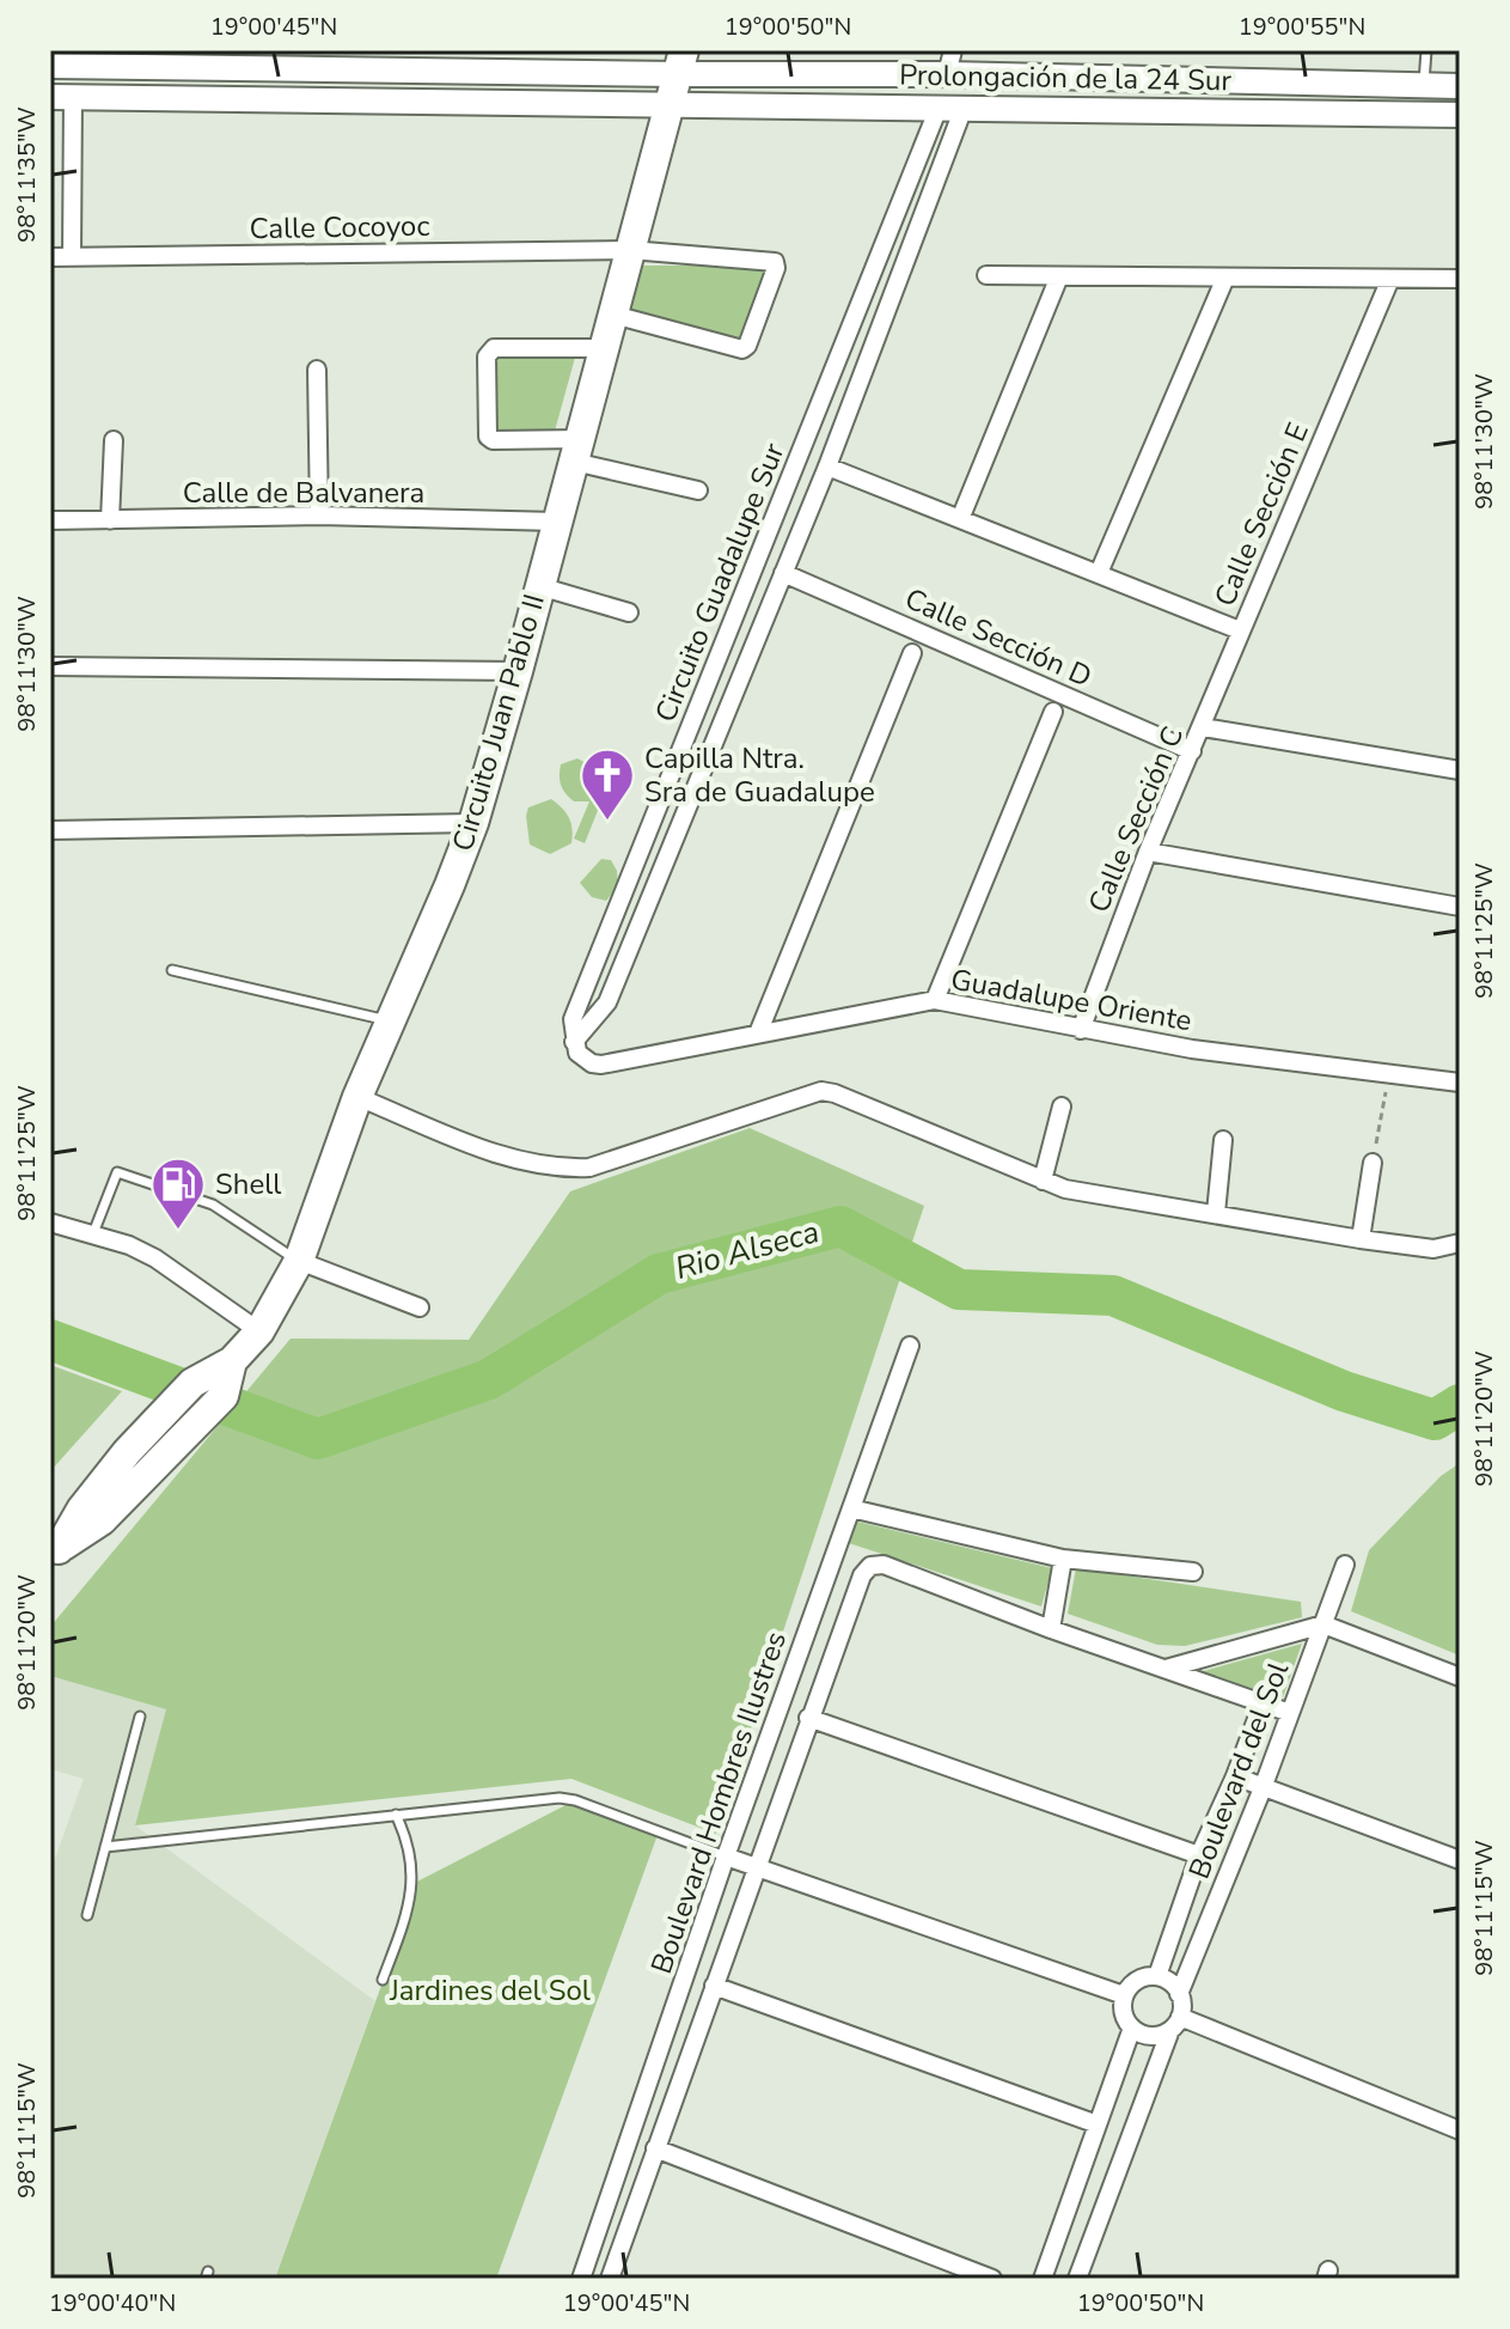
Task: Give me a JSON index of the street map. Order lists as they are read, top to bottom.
{
  "streets": {
    "main road": ["Prolongación de la 24 Sur", "Circuito Juan Pablo II"],
    "street": [
      "Calle Cocoyoc",
      "Calle de Balvanera",
      "Calle Sección E",
      "Circuito Guadalupe Sur",
      "Calle Sección D",
      "Calle Sección C",
      "Guadalupe Oriente",
      "Boulevard del Sol",
      "Boulevard Hombres Ilustres"
    ]
  },
  "crossings": [
    ["Prolongación de la 24 Sur", "Circuito Guadalupe Sur"],
    ["Prolongación de la 24 Sur", "Circuito Juan Pablo II"],
    ["Calle Cocoyoc", "Circuito Juan Pablo II"],
    ["Calle de Balvanera", "Circuito Juan Pablo II"],
    ["Calle Sección E", "Circuito Guadalupe Sur"],
    ["Calle Sección E", "Calle Sección C"],
    ["Circuito Guadalupe Sur", "Calle Sección D"],
    ["Circuito Guadalupe Sur", "Guadalupe Oriente"],
    ["Calle Sección D", "Calle Sección C"],
    ["Calle Sección D", "Guadalupe Oriente"],
    ["Calle Sección C", "Guadalupe Oriente"]
  ],
  "water": ["Rio Alseca"],
  "parks": ["Jardines del Sol"],
  "places": {
    "church": ["Capilla Ntra. Sra de Guadalupe"],
    "fuel station": ["Shell"]
  },
  "coordinates": [
    "19°00'45\"N",
    "19°00'50\"N",
    "19°00'55\"N",
    "98°11'35\"W",
    "98°11'30\"W",
    "98°11'25\"W",
    "98°11'20\"W",
    "98°11'15\"W",
    "19°00'40\"N"
  ]
}
